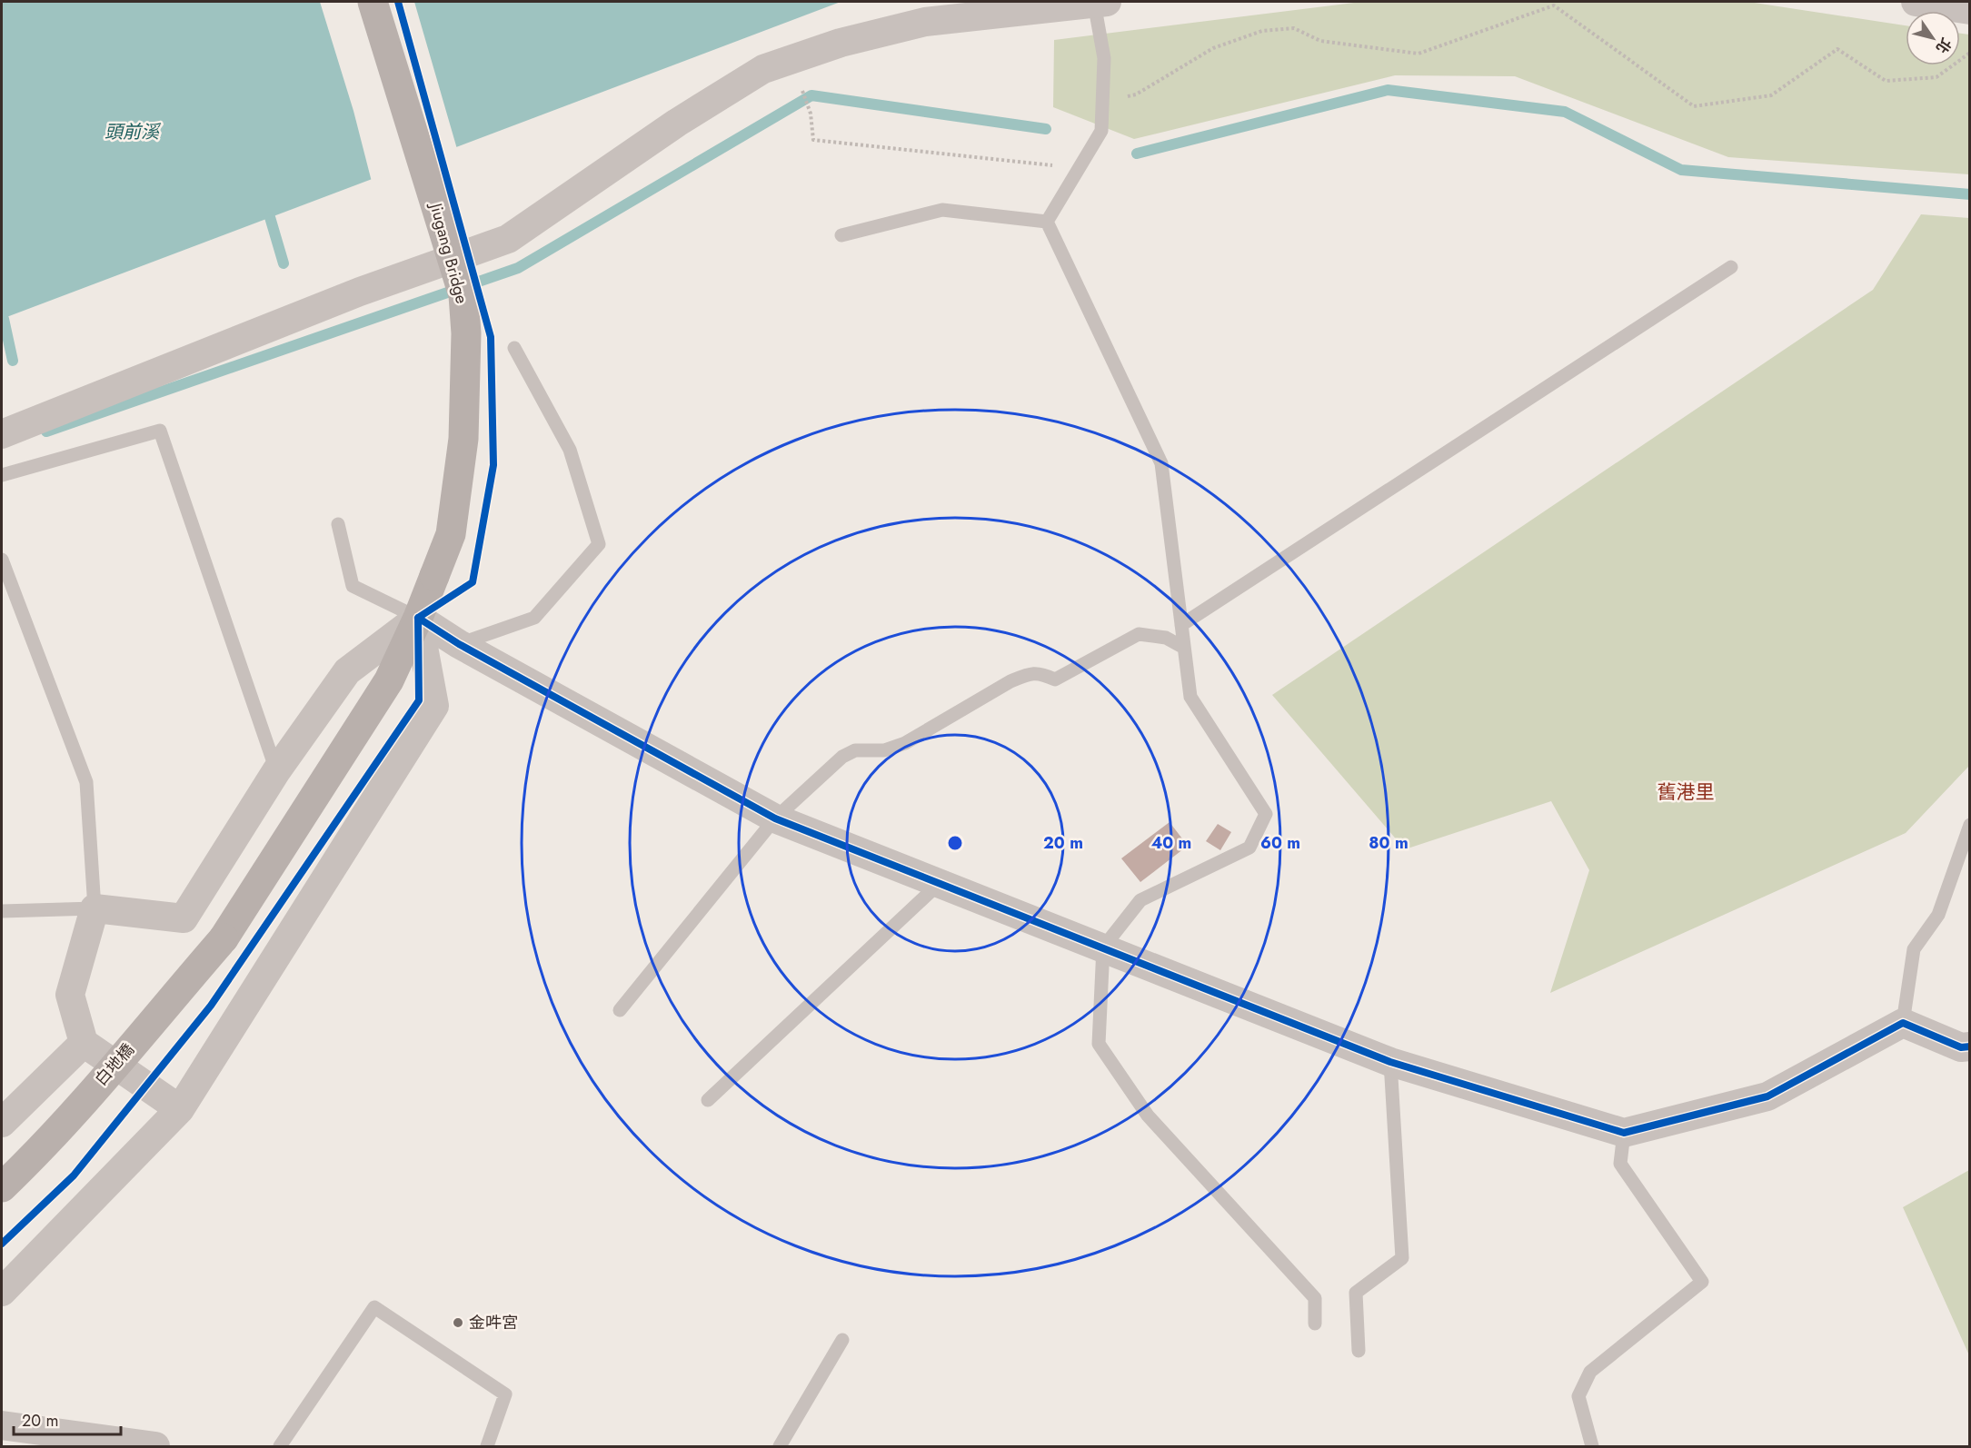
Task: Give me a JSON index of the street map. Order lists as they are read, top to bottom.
{
  "streets": {
    "main road": ["Jiugang Bridge", "白地橋"]
  },
  "crossings": [
    ["Jiugang Bridge", "白地橋"]
  ],
  "districts": ["舊港里"],
  "water": ["頭前溪"],
  "places": ["金吽宮"],
  "scale_bar": "20 m",
  "north": "bottom right",
  "rings": [
    "20 m",
    "40 m",
    "60 m",
    "80 m"
  ]
}
